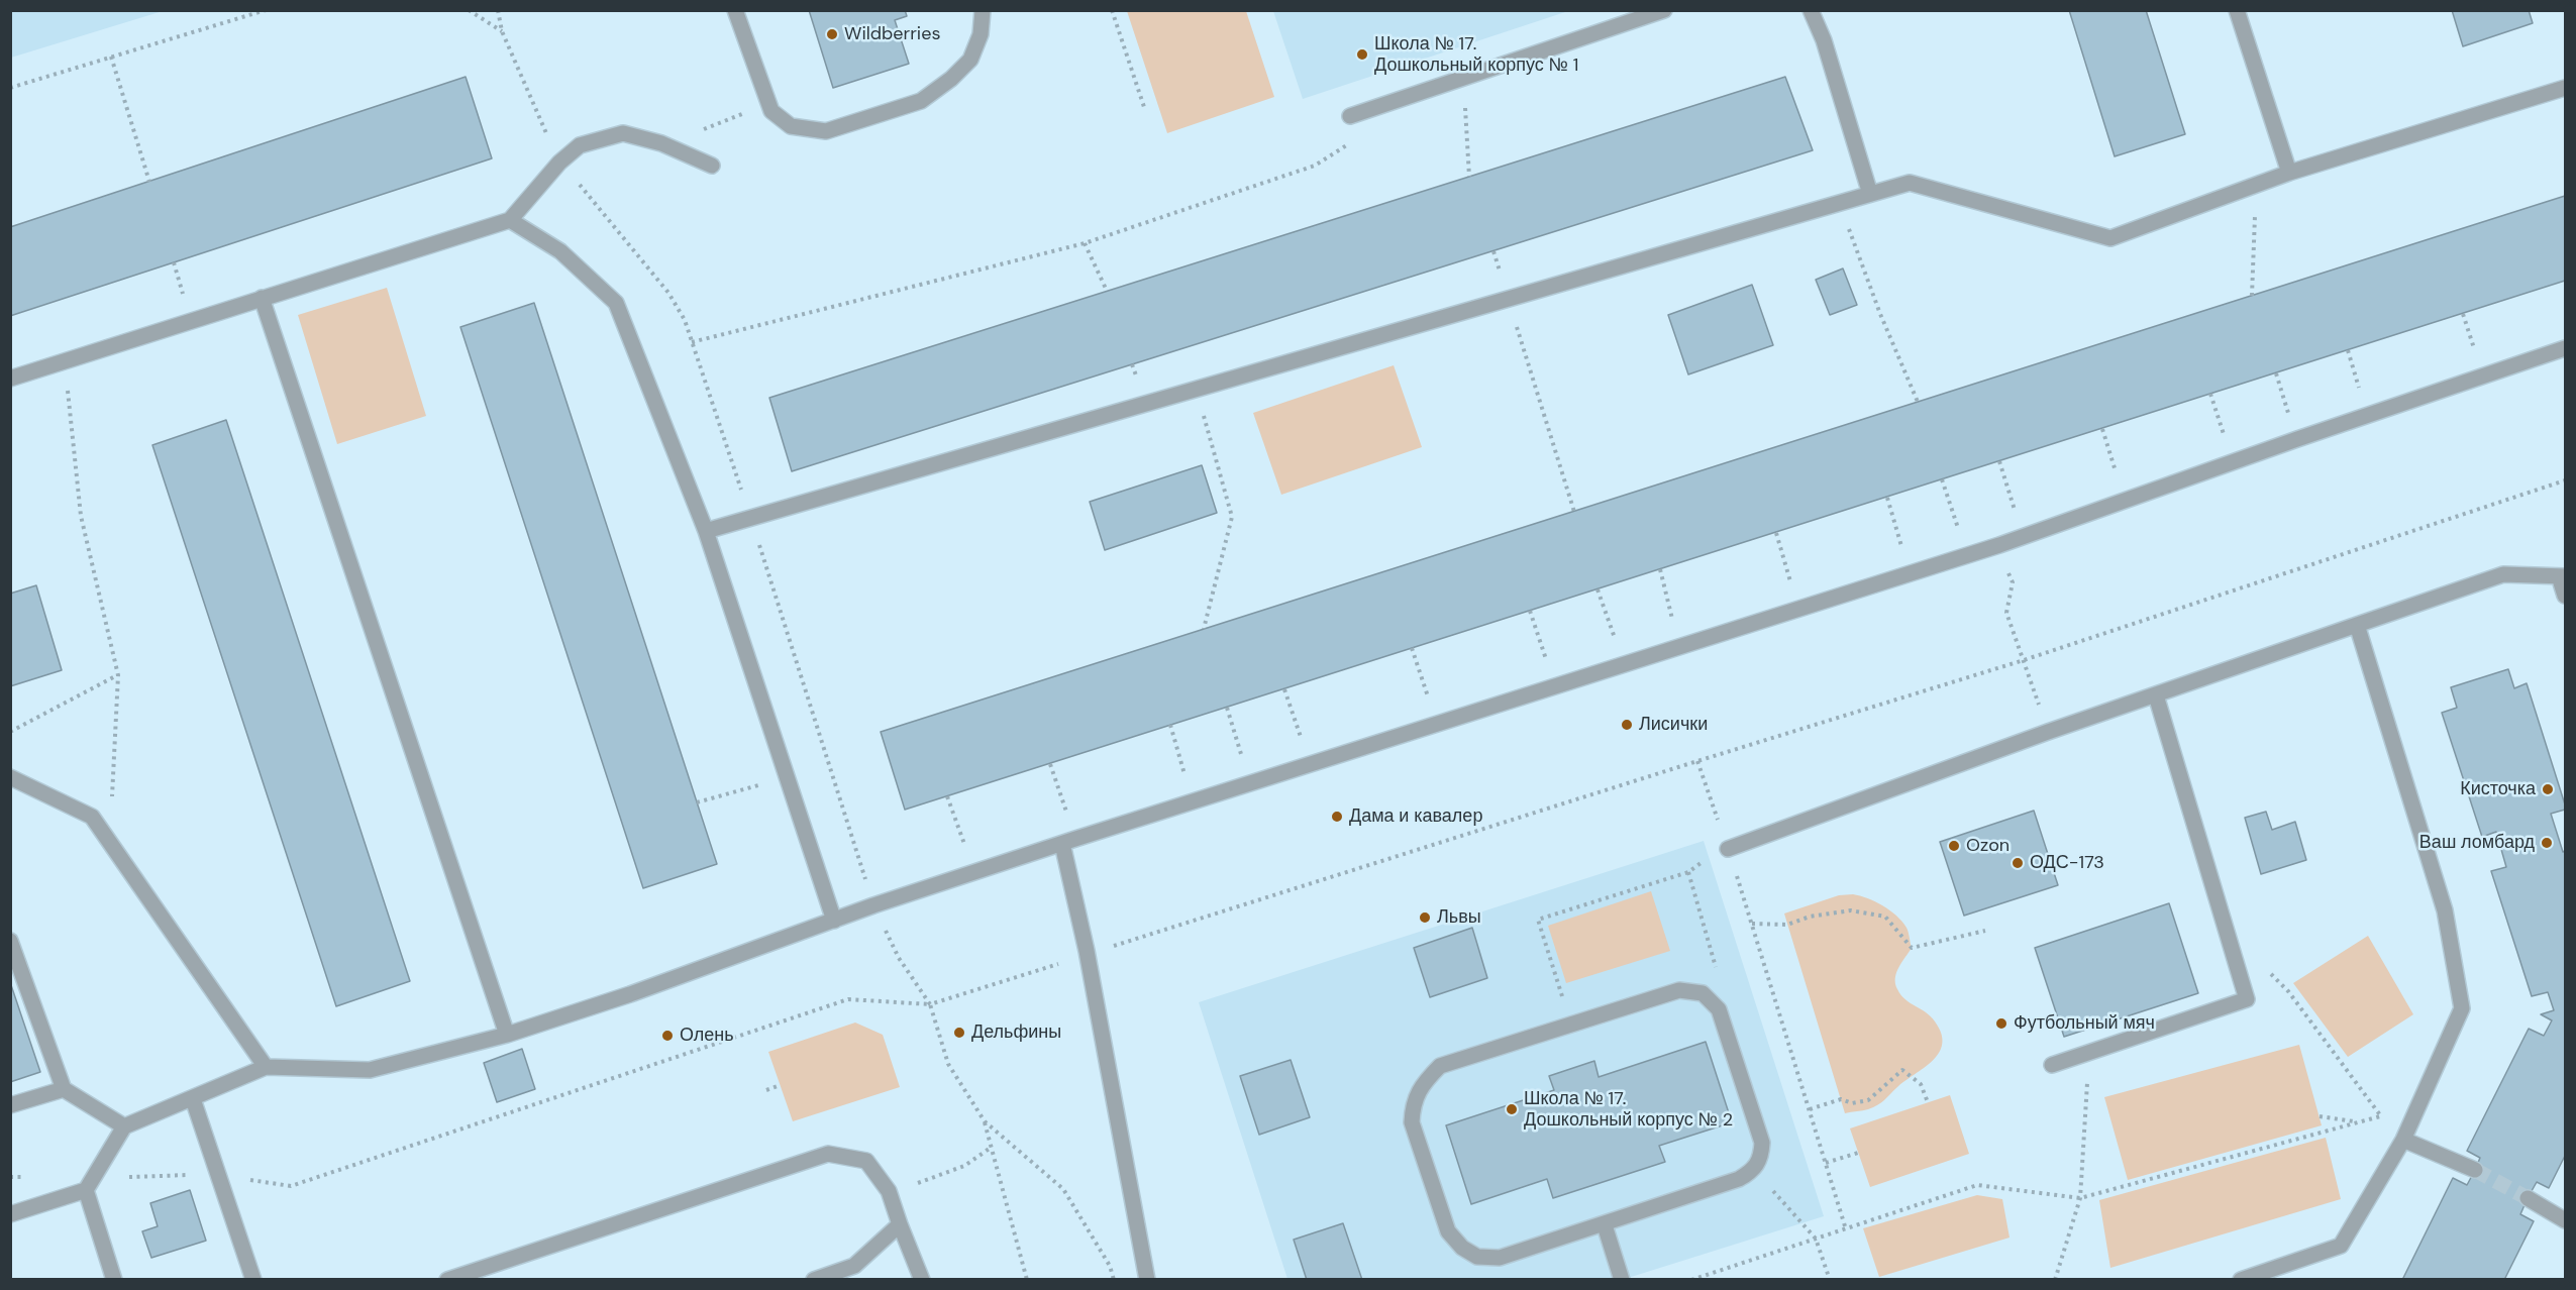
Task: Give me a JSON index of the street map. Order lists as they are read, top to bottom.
{
  "places": [
    "Wildberries",
    "Школа № 17. Дошкольный корпус № 1",
    "Лисички",
    "Кисточка",
    "Дама и кавалер",
    "Ваш ломбард",
    "Ozon",
    "ОДС-173",
    "Львы",
    "Футбольный мяч",
    "Дельфины",
    "Олень",
    "Школа № 17. Дошкольный корпус № 2"
  ]
}
